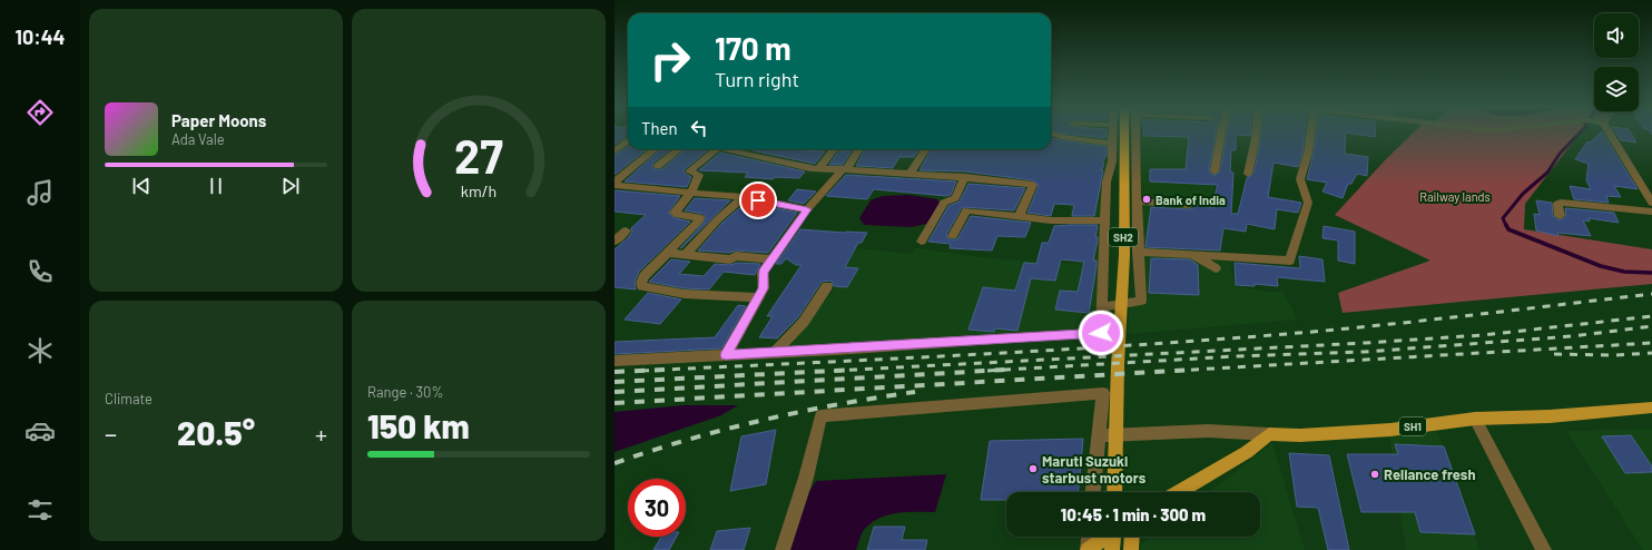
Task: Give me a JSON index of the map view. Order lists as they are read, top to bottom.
{
  "streets": {
    "main road": ["SH2", "SH1"]
  },
  "parks": ["Railway lands"],
  "places": ["Bank of India", "Maruti Suzuki starbust motors", "Reliance fresh"],
  "page": {
    "tabs": "10:44",
    "turn": ["170 m", "Turn right"],
    "song": ["Paper Moons", "Ada Vale"],
    "then": "Then",
    "tile": [
      "Climate",
      ["Range · 30%", "150 km"]
    ],
    "heat": ["−", "20.5°", "+"],
    "limit": "30",
    "trip": "10:45 · 1 min · 300 m",
    "gauge": ["27", "km/h"]
  }
}
